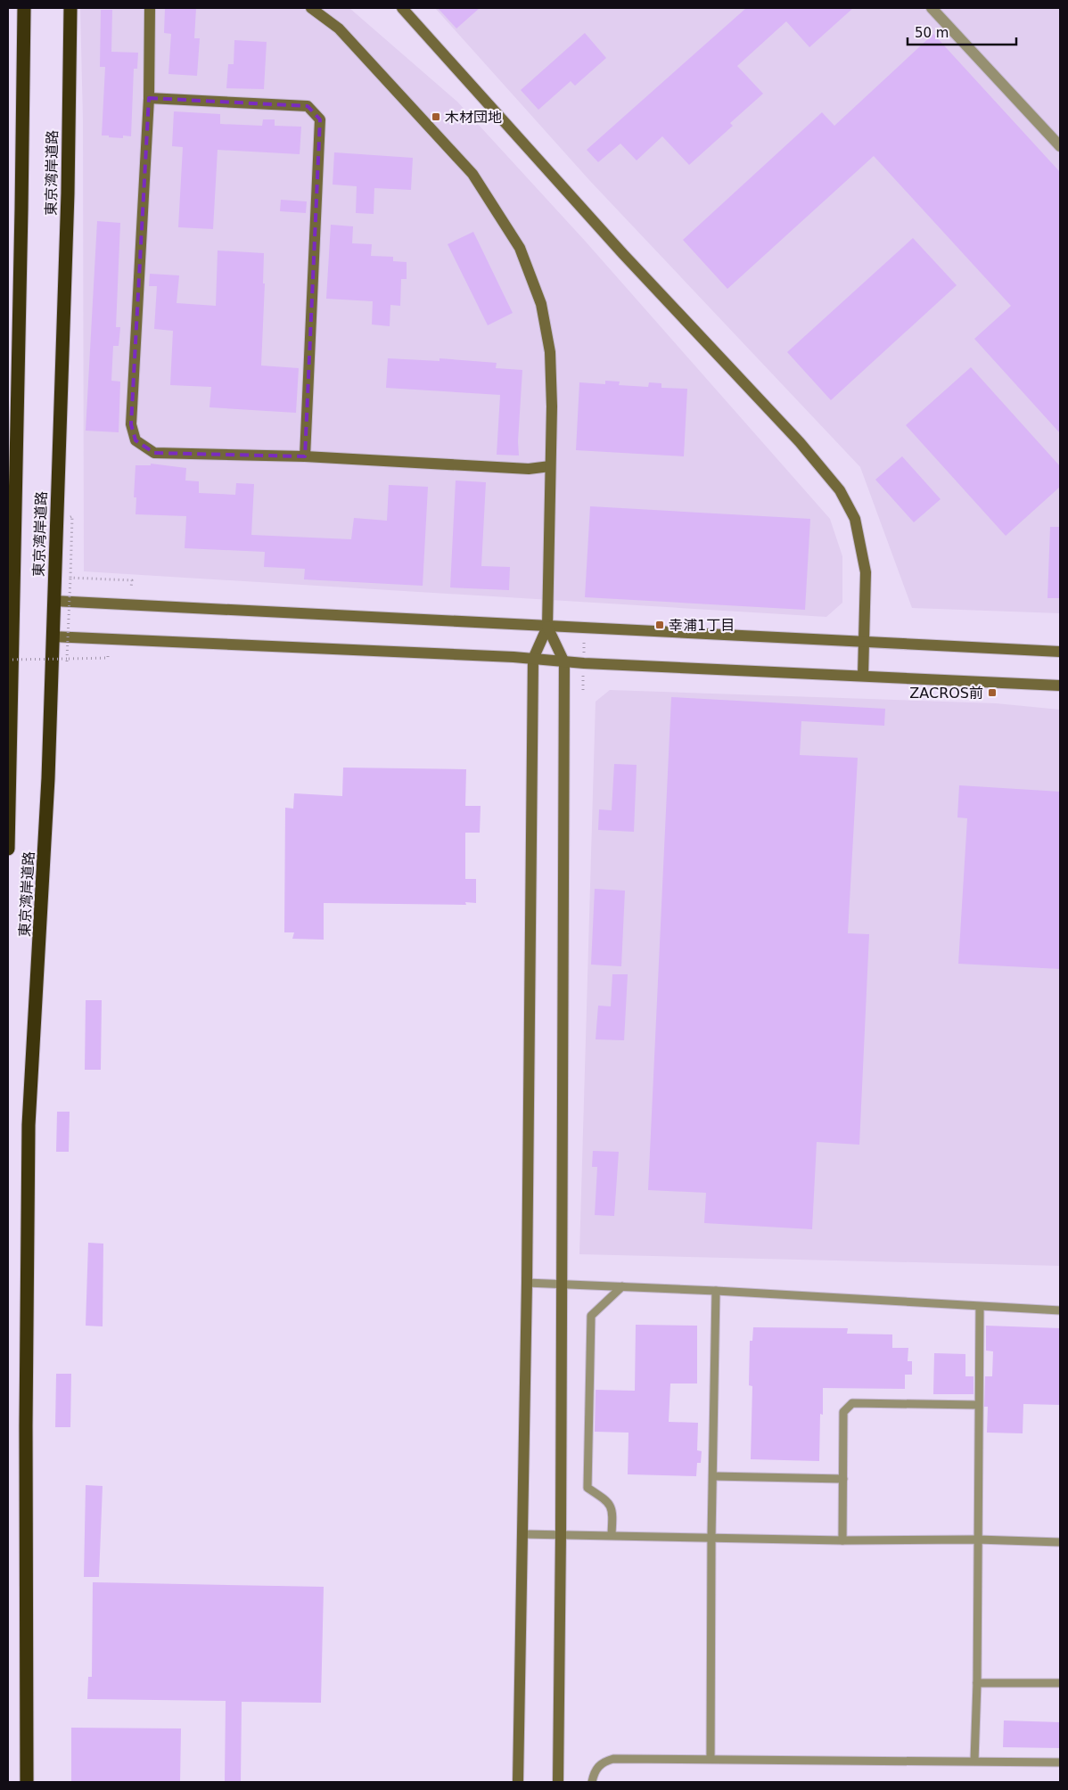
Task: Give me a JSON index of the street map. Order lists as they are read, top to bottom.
{
  "streets": {
    "highway": ["東京湾岸道路"]
  },
  "places": {
    "transit": ["木材団地", "幸浦1丁目", "ZACROS前"]
  },
  "scale_bar": "50 m"
}
